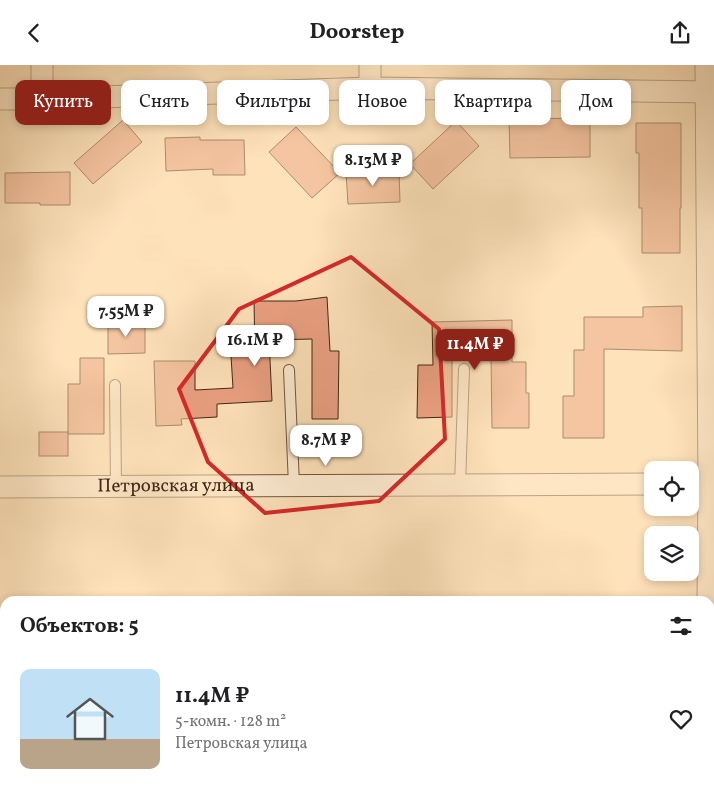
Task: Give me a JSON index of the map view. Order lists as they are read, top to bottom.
{
  "streets": {
    "street": ["Петровская улица"]
  },
  "page": {
    "header": "Doorstep",
    "chip": [
      "Купить",
      "Снять",
      "Фильтры",
      "Новое",
      "Квартира",
      "Дом"
    ],
    "price": [
      "8.13M ₽",
      "7.55M ₽",
      "16.1M ₽",
      "11.4M ₽",
      "8.7M ₽"
    ],
    "heading": "Объектов: 5",
    "list": [
      {
        "name": "11.4M ₽",
        "note": "5-комн. · 128 m² · Петровская улица"
      }
    ]
  }
}
